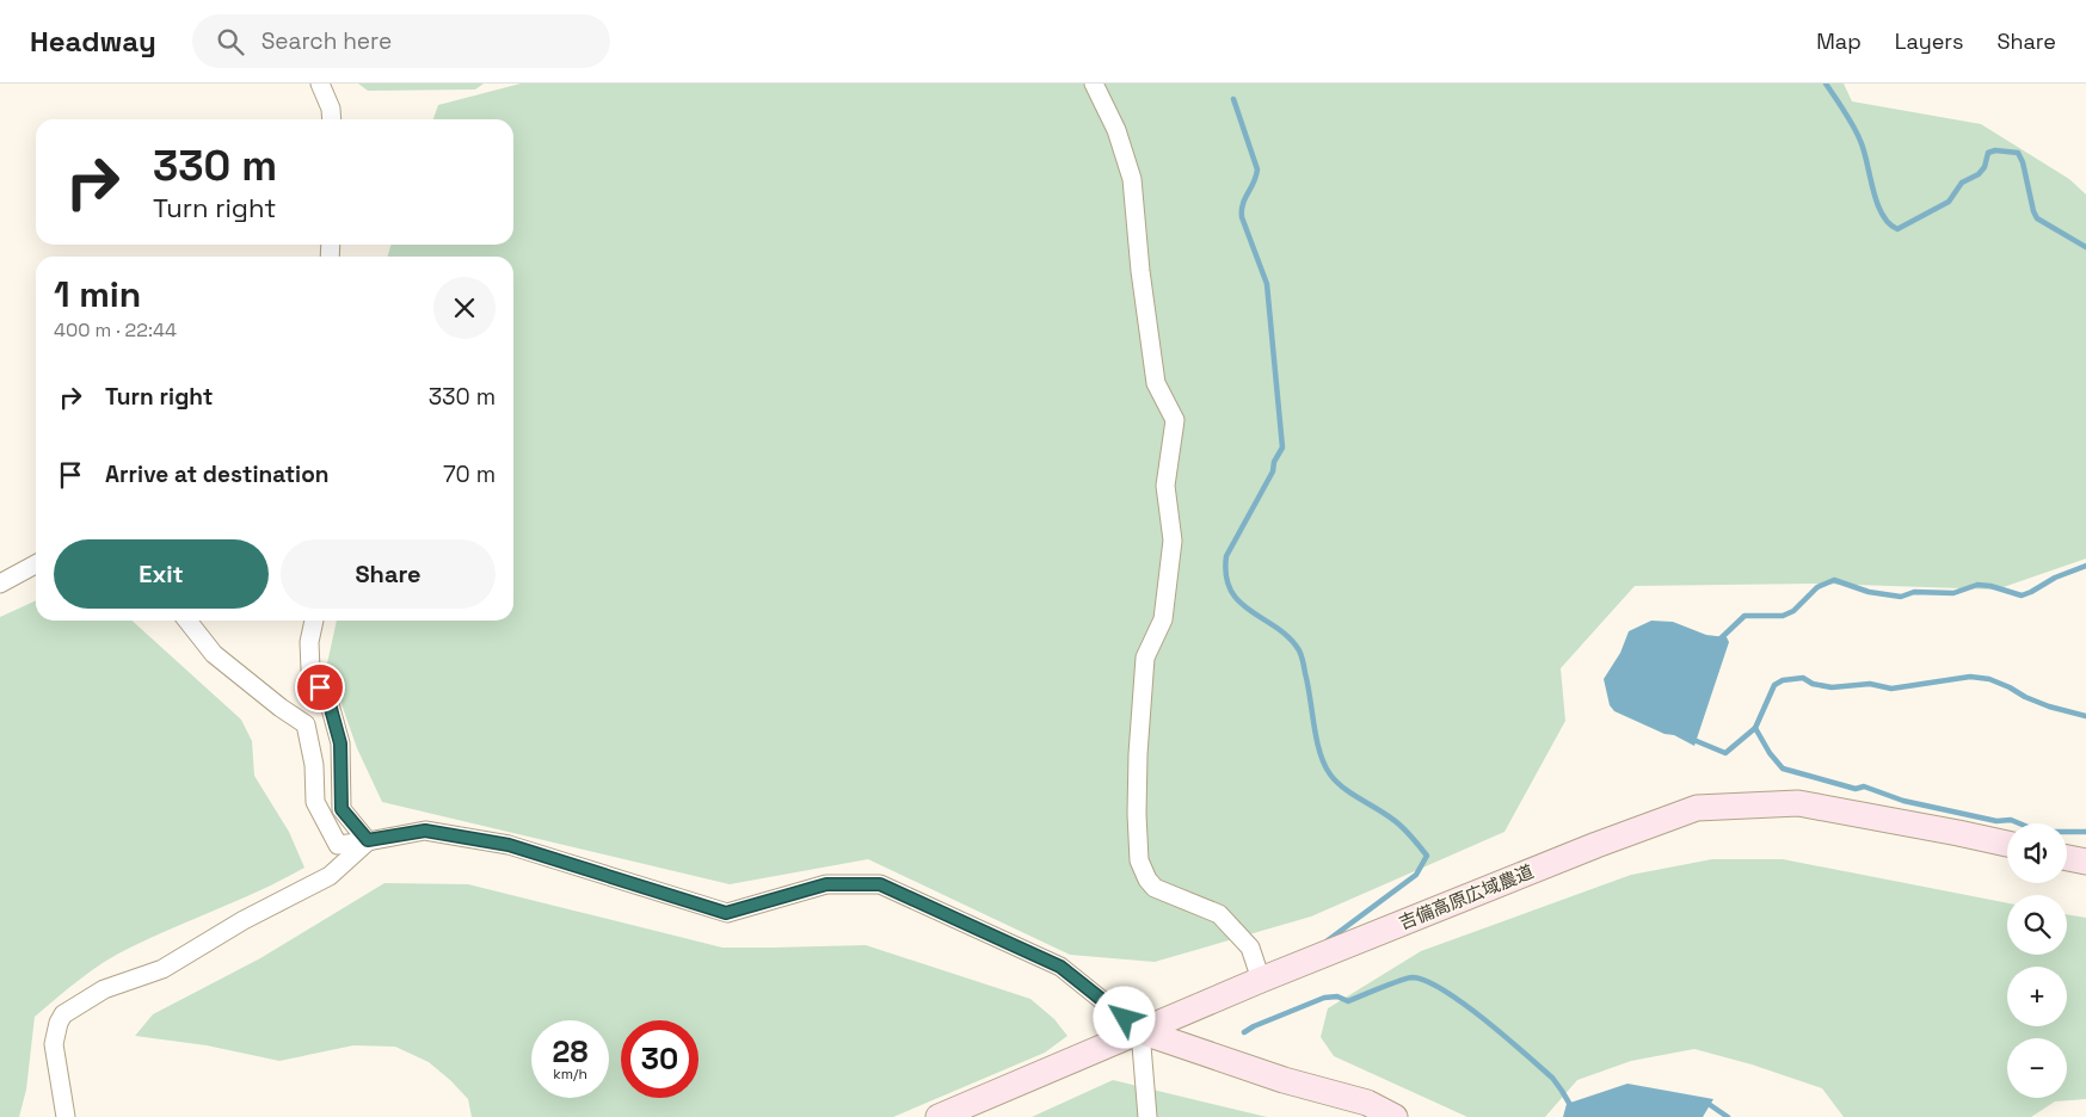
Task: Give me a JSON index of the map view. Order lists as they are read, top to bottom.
{
  "streets": {
    "street": ["吉備高原広域農道"]
  },
  "page": {
    "header": "Headway",
    "search": "Search here",
    "nav": ["Map", "Layers", "Share"],
    "turn": ["330 m", "Turn right"],
    "heading": ["1 min", "400 m · 22:44"],
    "list": [
      {
        "name": "Turn right",
        "value": "330 m"
      },
      {
        "name": "Arrive at destination",
        "value": "70 m"
      }
    ],
    "buttons": ["Exit", "Share"],
    "map_buttons": ["+", "−"],
    "speed": "28 km/h",
    "limit": "30"
  }
}
